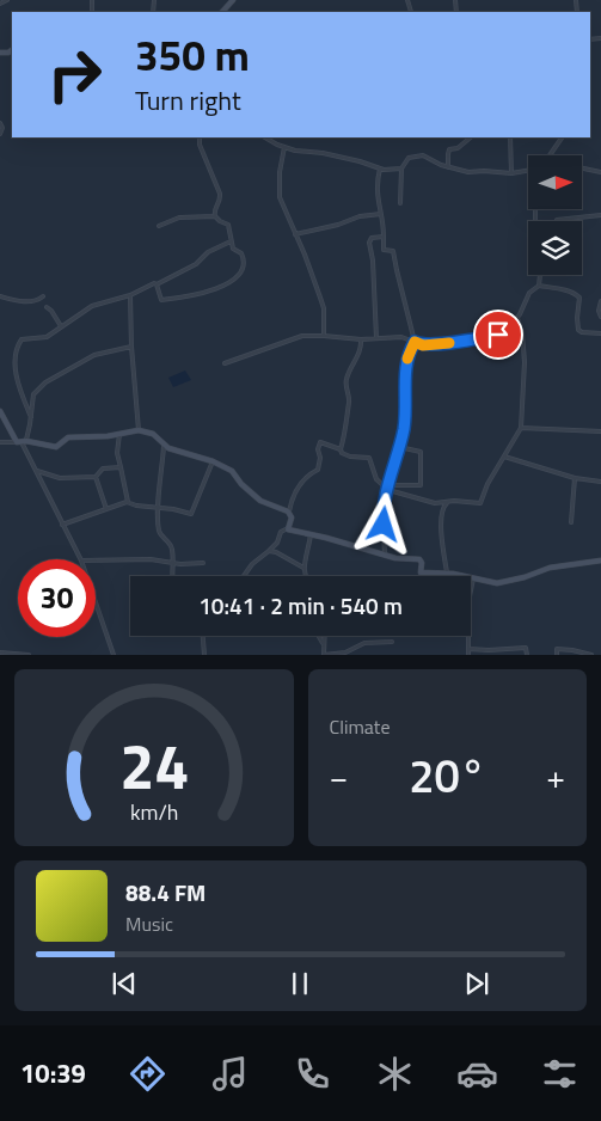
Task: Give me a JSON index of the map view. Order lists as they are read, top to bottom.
{
  "north": "right",
  "page": {
    "turn": ["350 m", "Turn right"],
    "limit": "30",
    "trip": "10:41 · 2 min · 540 m",
    "tile": "Climate",
    "heat": ["−", "20°", "+"],
    "song": ["88.4 FM", "Music"],
    "tabs": "10:39",
    "gauge": ["24", "km/h"]
  }
}
